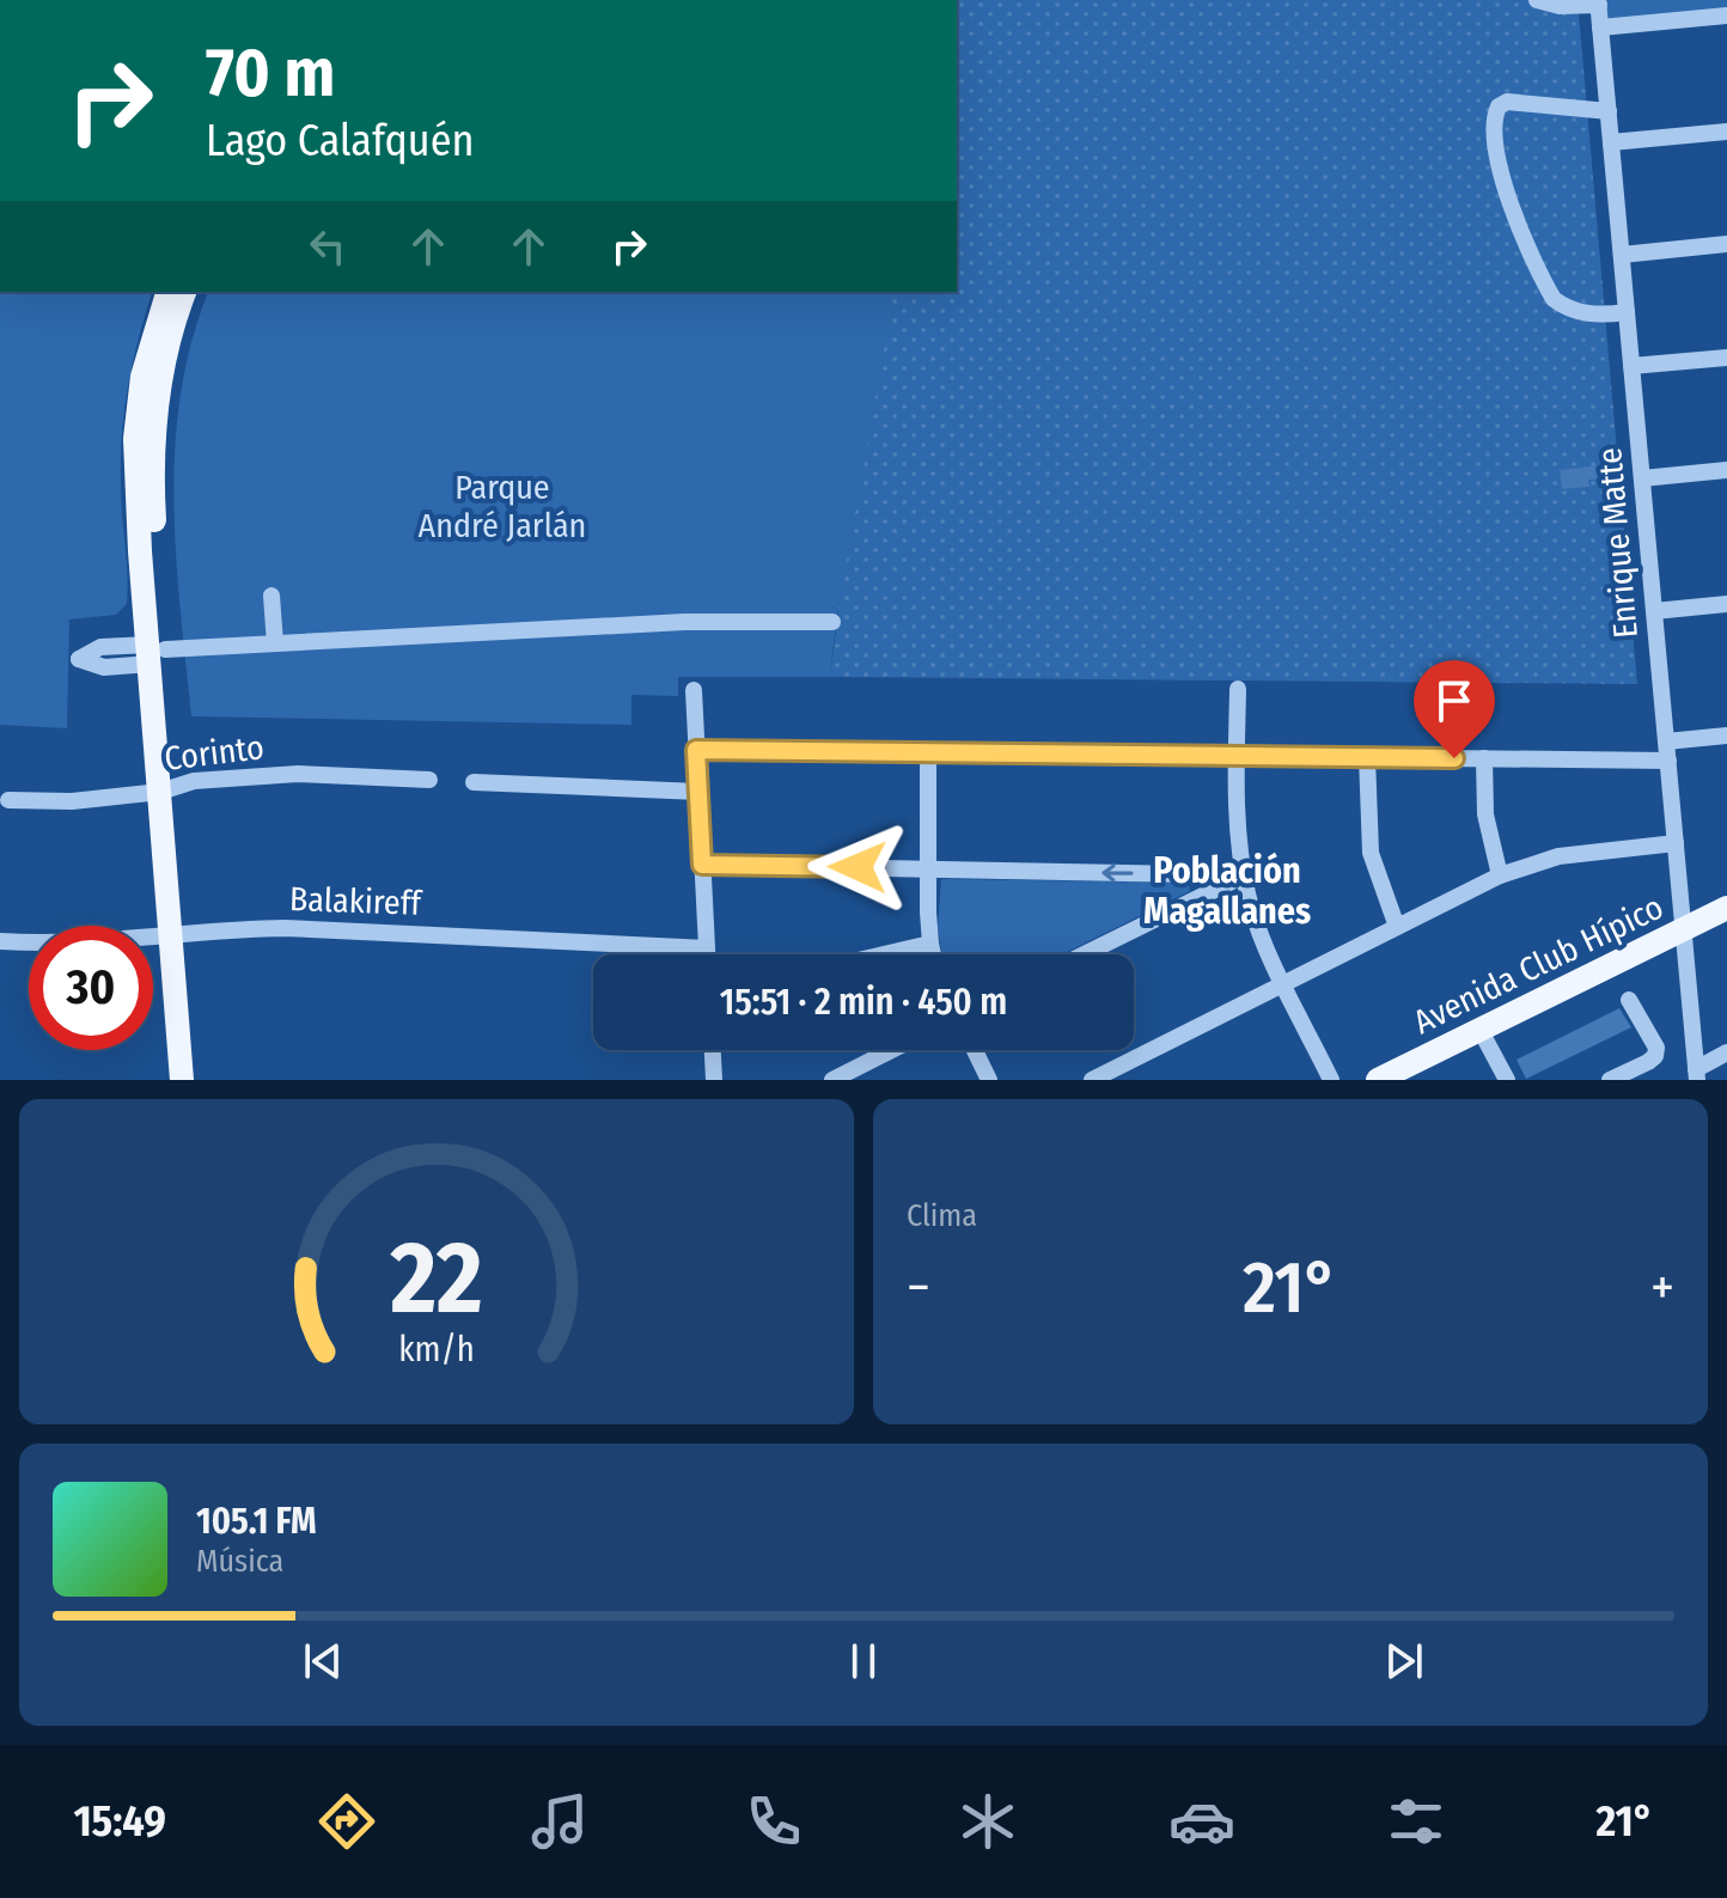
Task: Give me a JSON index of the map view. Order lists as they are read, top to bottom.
{
  "streets": {
    "main road": ["Avenida Club Hípico"],
    "street": ["Enrique Matte", "Corinto", "Balakireff"]
  },
  "crossings": [
    ["Enrique Matte", "Avenida Club Hípico"]
  ],
  "districts": ["Población Magallanes"],
  "parks": ["Parque André Jarlán"],
  "page": {
    "turn": ["70 m", "Lago Calafquén"],
    "limit": "30",
    "trip": "15:51 · 2 min · 450 m",
    "tile": "Clima",
    "heat": ["−", "21°", "+"],
    "song": ["105.1 FM", "Música"],
    "tabs": ["15:49", "21°"],
    "gauge": ["22", "km/h"]
  }
}
